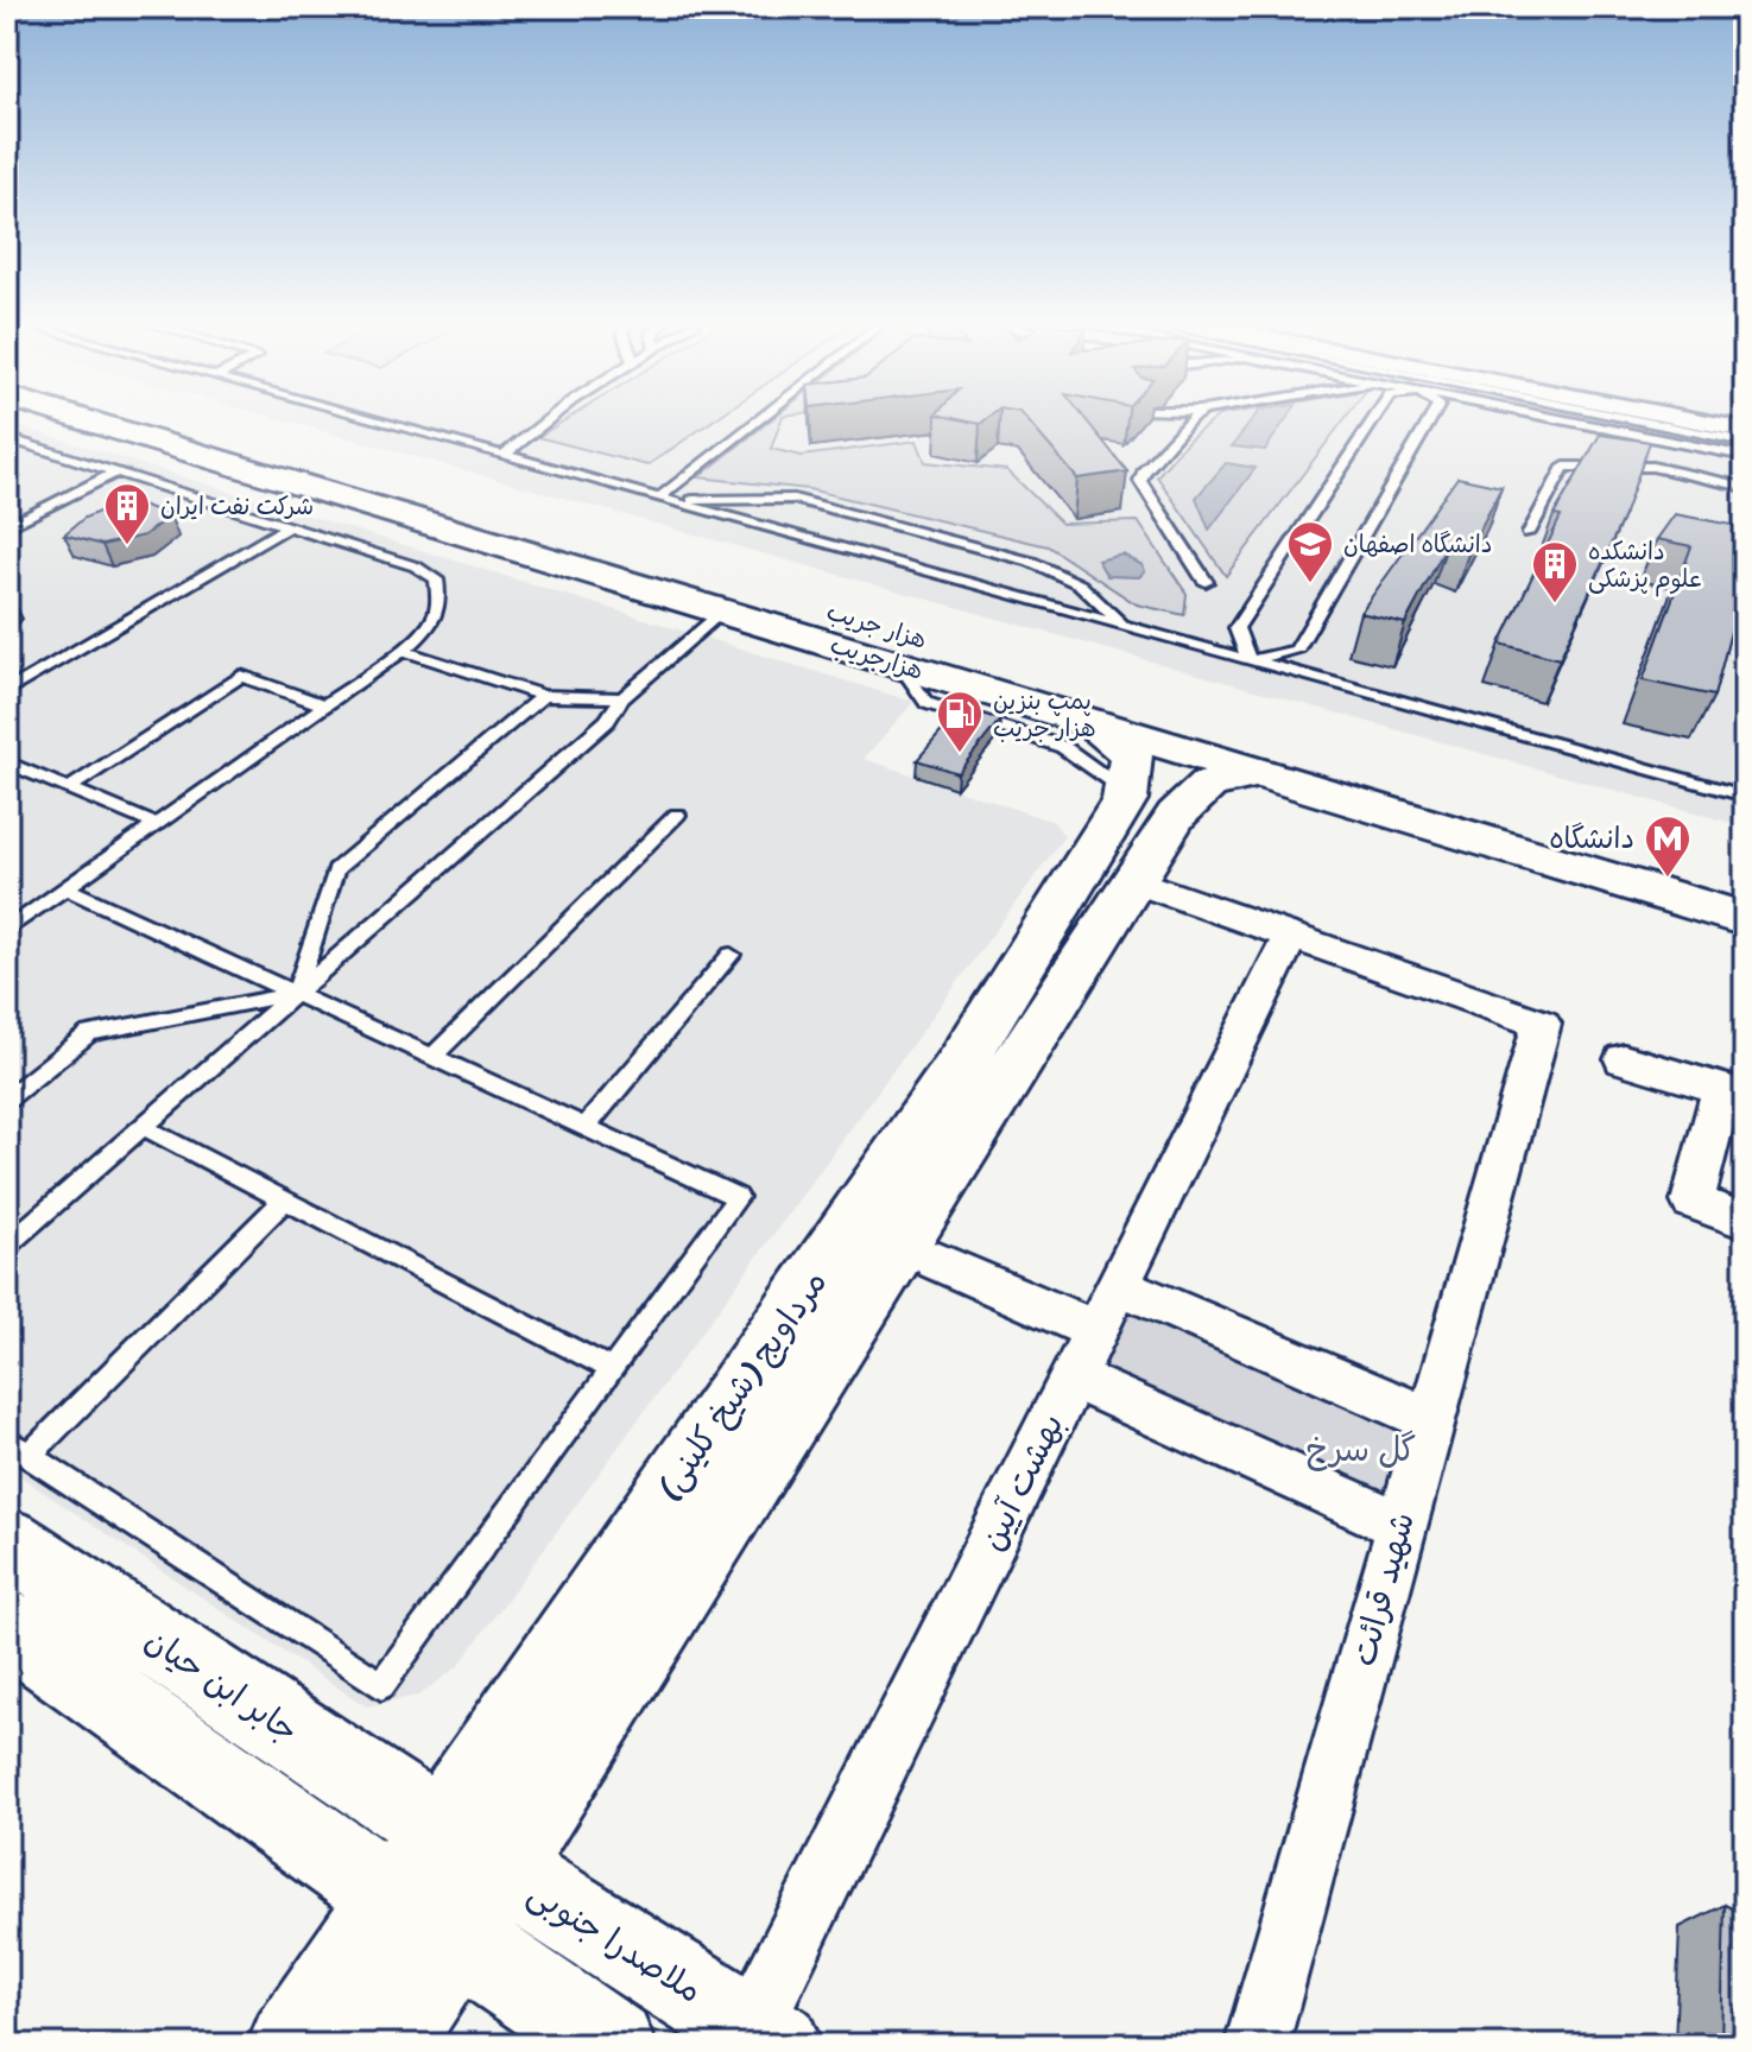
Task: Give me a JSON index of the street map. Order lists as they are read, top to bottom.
{
  "streets": {
    "main road": [
      "هزار جریب",
      "هزارجریب",
      "مرداویج (شیخ کلینی)",
      "جابر ابن حیان",
      "ملاصدرا جنوبی"
    ],
    "street": ["بهشت آیین", "شهید قرائت"]
  },
  "crossings": [
    ["هزارجریب", "مرداویج (شیخ کلینی)"],
    ["مرداویج (شیخ کلینی)", "جابر ابن حیان"],
    ["مرداویج (شیخ کلینی)", "ملاصدرا جنوبی"],
    ["بهشت آیین", "شهید قرائت"],
    ["بهشت آیین", "ملاصدرا جنوبی"],
    ["جابر ابن حیان", "ملاصدرا جنوبی"]
  ],
  "parks": ["گل سرخ"],
  "places": {
    "building": ["شرکت نفت ایران", "دانشکده علوم پزشکی"],
    "school or university": ["دانشگاه اصفهان"],
    "fuel station": ["پمپ بنزین هزار جریب"],
    "metro station": ["دانشگاه"]
  }
}
